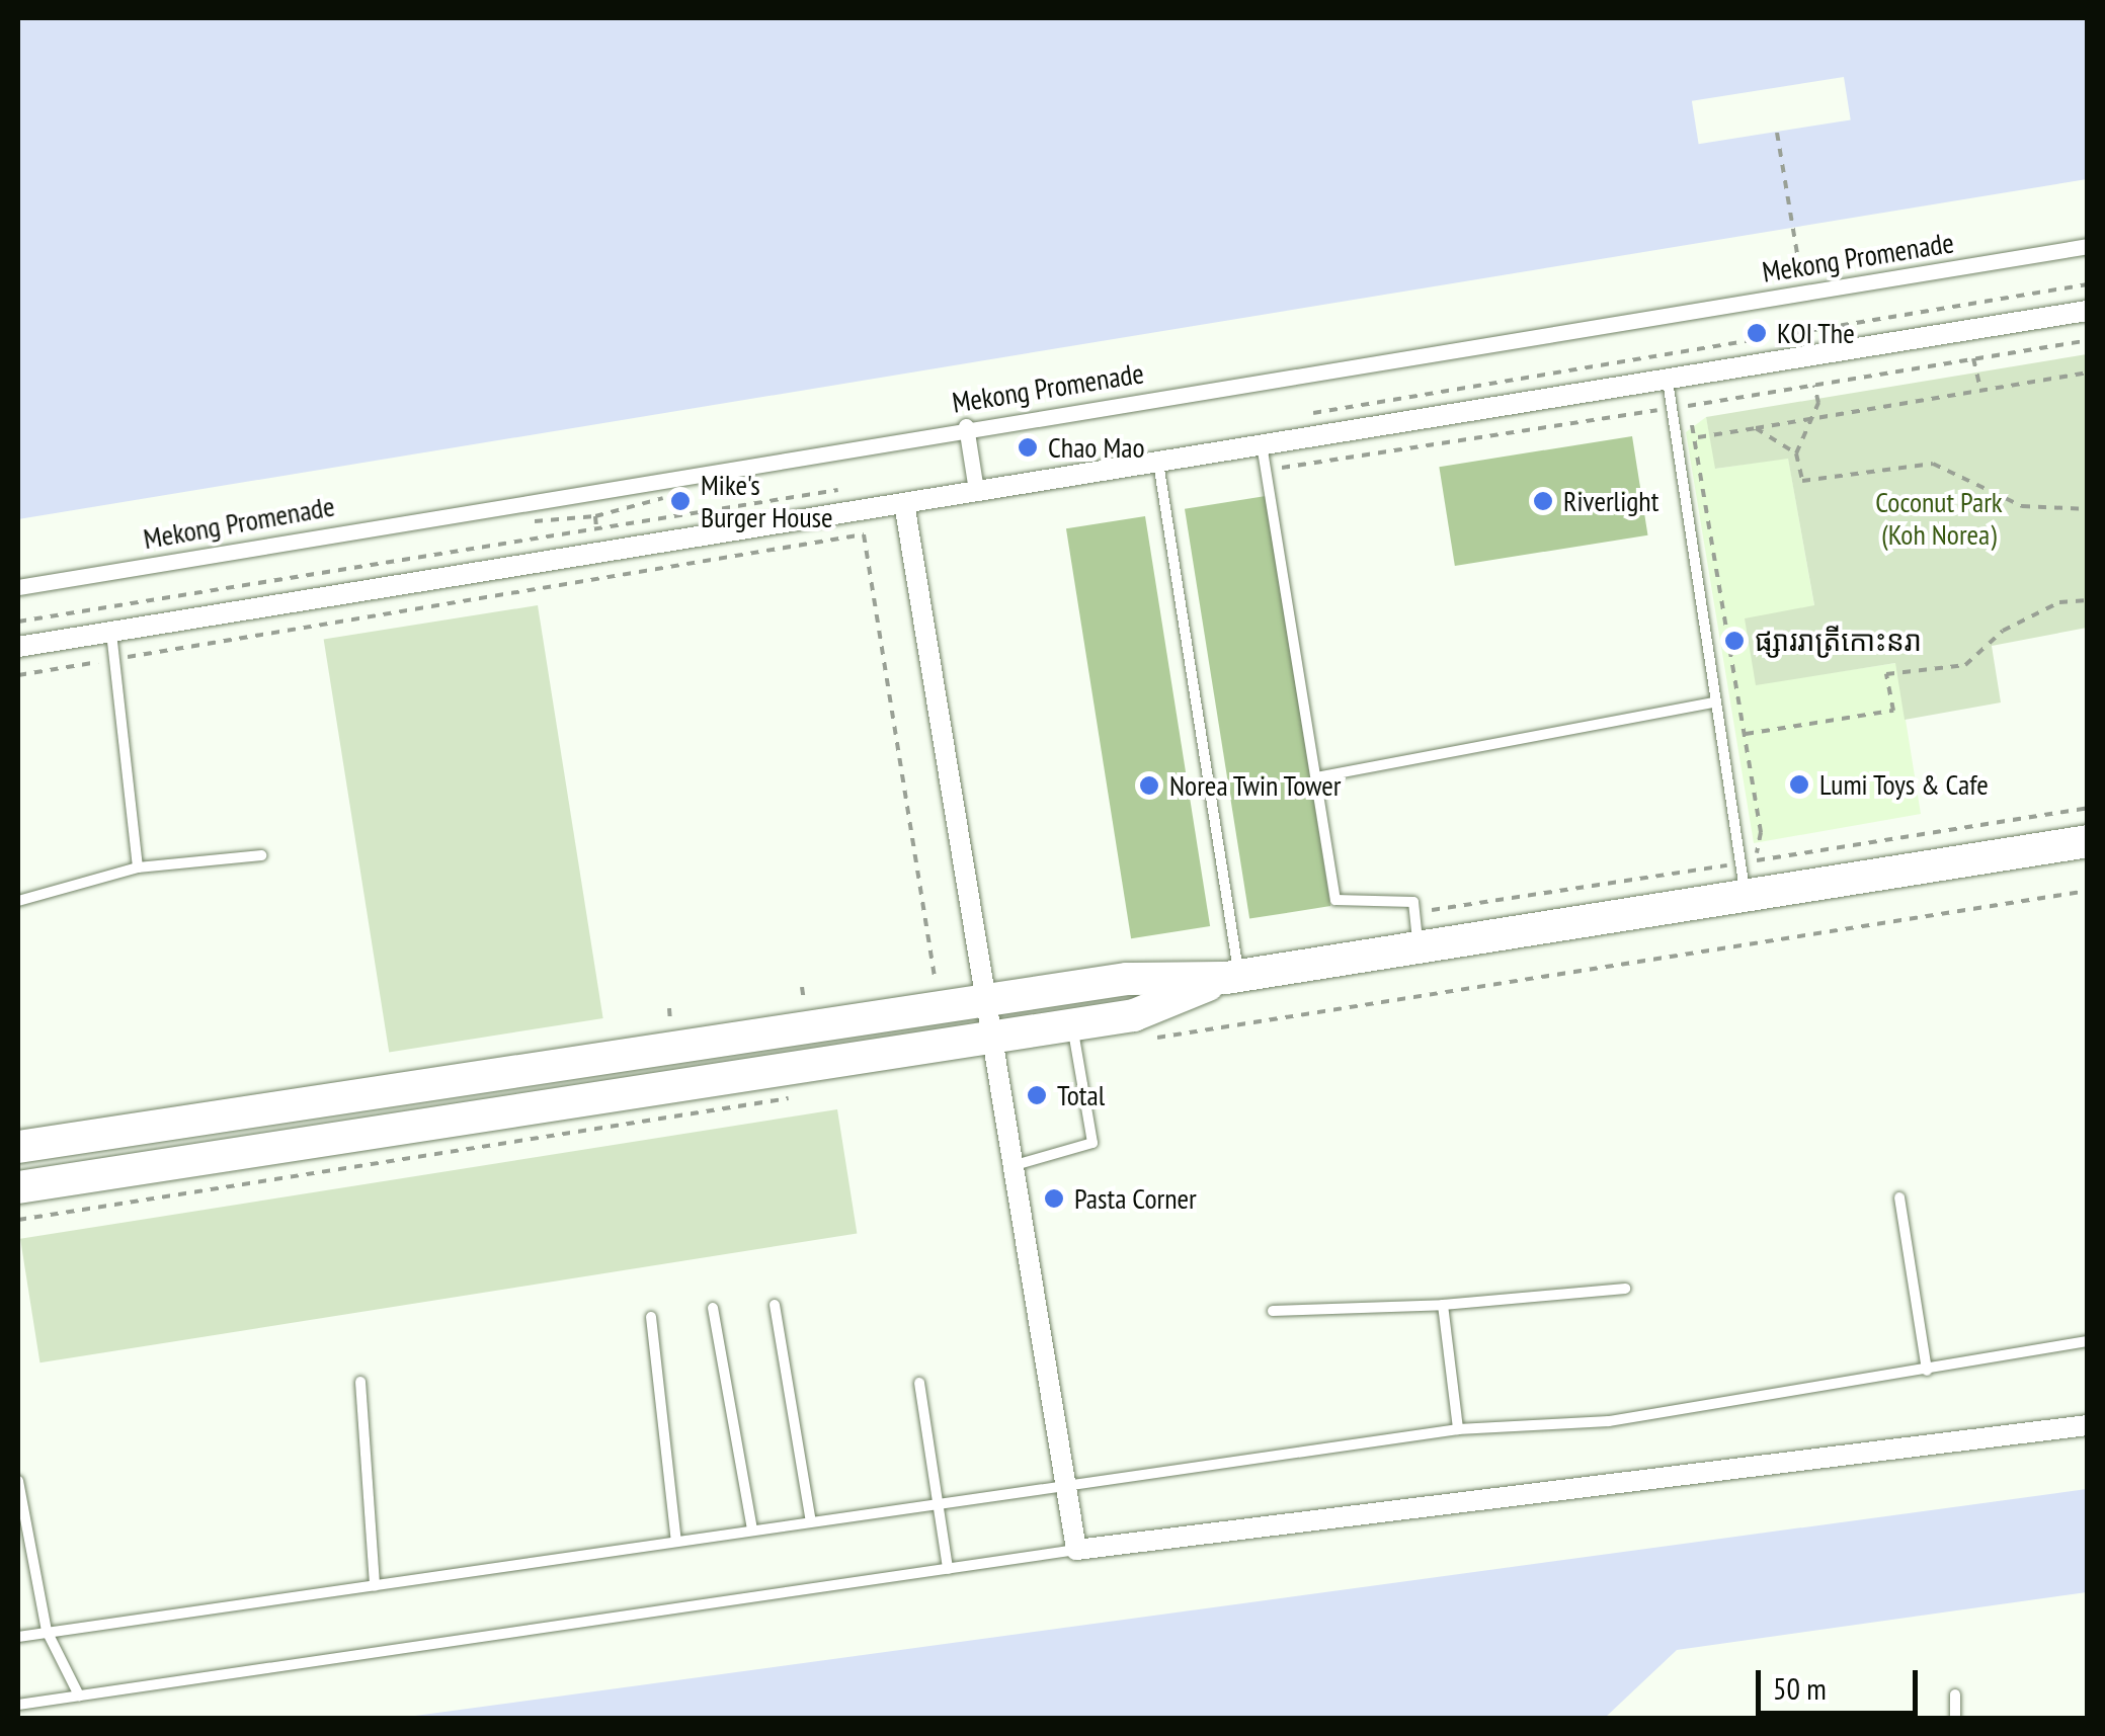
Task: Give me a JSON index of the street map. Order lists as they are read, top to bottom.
{
  "streets": {
    "street": ["Mekong Promenade"]
  },
  "parks": ["Coconut Park (Koh Norea)"],
  "places": [
    "KOI The",
    "Chao Mao",
    "Mike's Burger House",
    "Riverlight",
    "ផ្សាររាត្រីកោះនរា",
    "Lumi Toys & Cafe",
    "Norea Twin Tower",
    "Total",
    "Pasta Corner"
  ],
  "scale_bar": "50 m"
}
